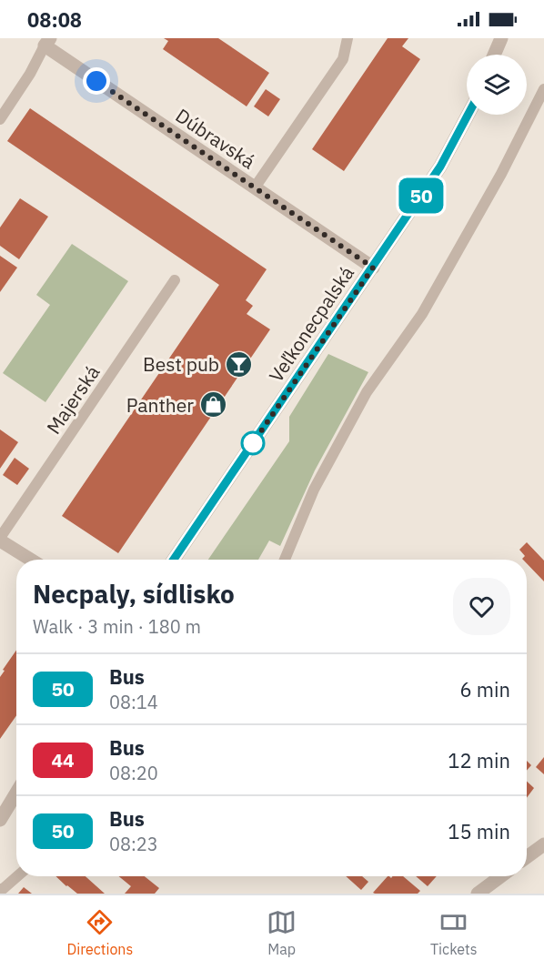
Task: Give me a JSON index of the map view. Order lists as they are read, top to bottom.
{
  "streets": {
    "street": ["Dúbravská", "Veľkonecpalská"],
    "lane": ["Majerská"]
  },
  "crossings": [
    ["Dúbravská", "Veľkonecpalská"]
  ],
  "places": {
    "bar": ["Best pub"],
    "shop": ["Panther"]
  },
  "lines": ["bus line 50"],
  "page": {
    "status": "08:08",
    "on_map": "50",
    "heading": ["Necpaly, sídlisko", "Walk · 3 min · 180 m"],
    "list": [
      {
        "mark": "50",
        "name": "Bus",
        "note": "08:14",
        "value": "6 min"
      },
      {
        "mark": "44",
        "name": "Bus",
        "note": "08:20",
        "value": "12 min"
      },
      {
        "mark": "50",
        "name": "Bus",
        "note": "08:23",
        "value": "15 min"
      }
    ],
    "tabs": ["Directions", "Map", "Tickets"]
  }
}
